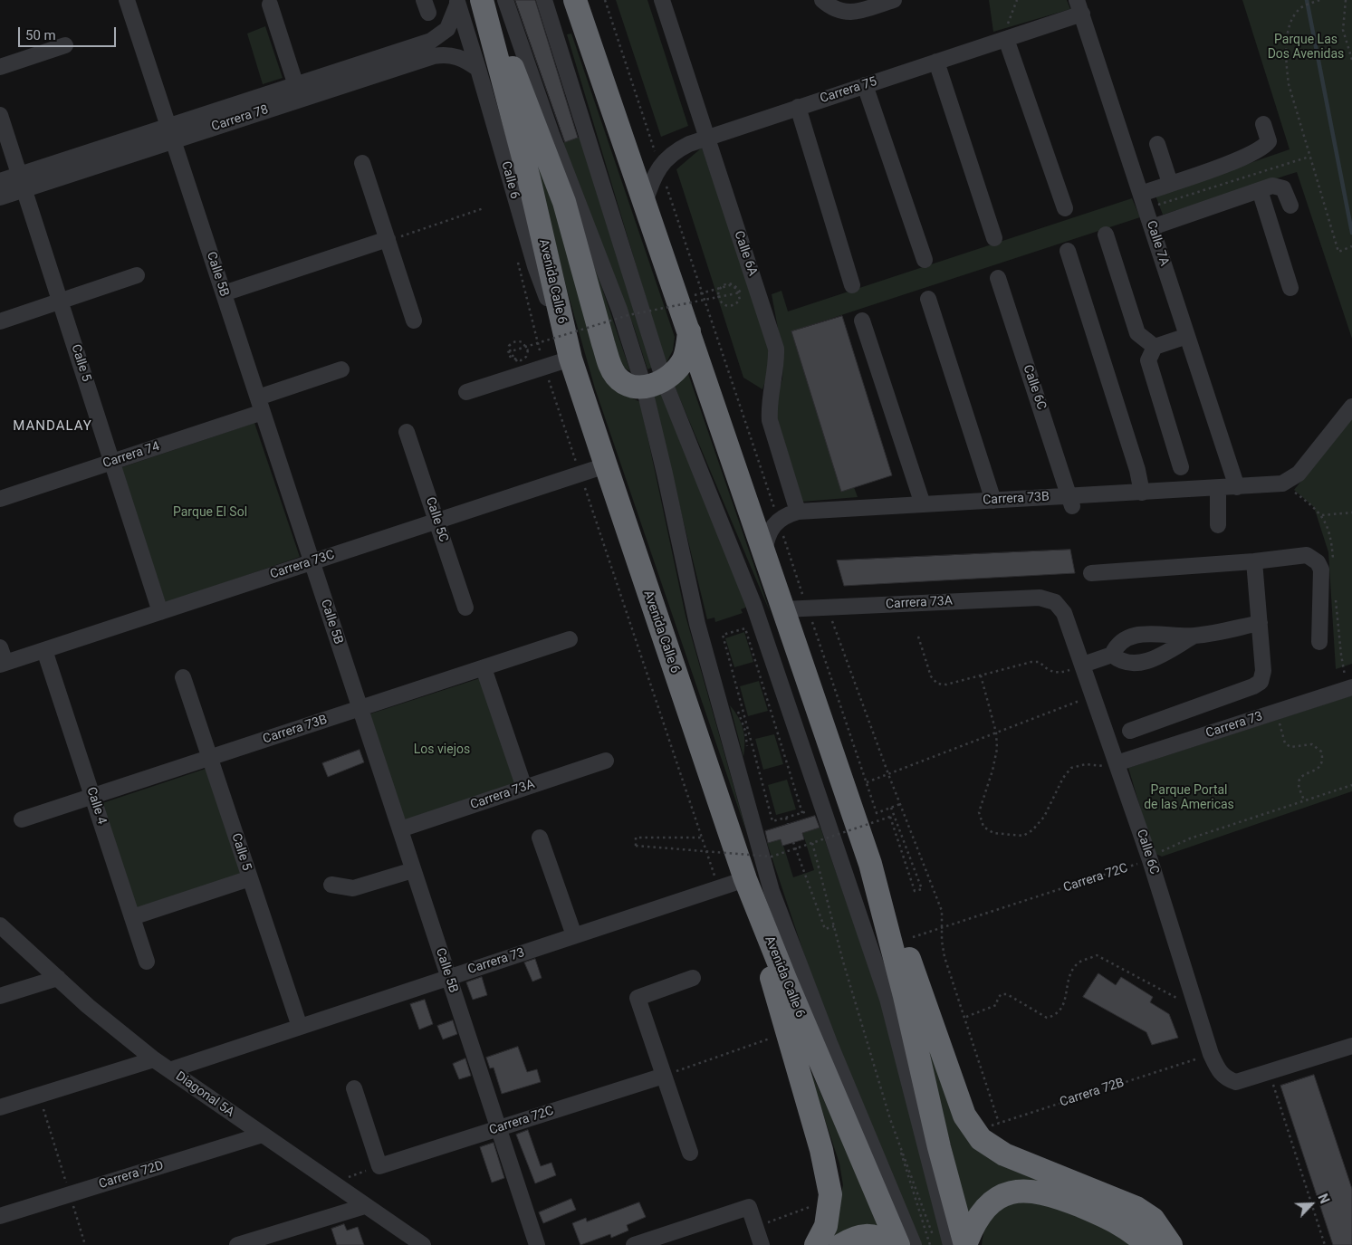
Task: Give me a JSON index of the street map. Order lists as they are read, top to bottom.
{
  "streets": {
    "highway": ["Avenida Calle 6"],
    "street": [
      "Carrera 75",
      "Carrera 78",
      "Calle 6",
      "Calle 7A",
      "Calle 6A",
      "Calle 5B",
      "Calle 5",
      "Calle 6C",
      "Carrera 74",
      "Carrera 73B",
      "Calle 5C",
      "Carrera 73C",
      "Carrera 73A",
      "Carrera 73",
      "Calle 4",
      "Carrera 72C",
      "Diagonal 5A",
      "Carrera 72D"
    ],
    "path": ["Carrera 72B"]
  },
  "crossings": [
    ["Carrera 75", "Calle 7A"],
    ["Carrera 75", "Calle 6A"],
    ["Carrera 78", "Calle 6"],
    ["Carrera 78", "Calle 5B"],
    ["Carrera 78", "Calle 5"],
    ["Calle 6", "Avenida Calle 6"],
    ["Calle 7A", "Carrera 73B"],
    ["Calle 6A", "Carrera 73B"],
    ["Calle 5B", "Carrera 74"],
    ["Calle 5B", "Carrera 73B"],
    ["Calle 5B", "Carrera 73C"],
    ["Calle 5B", "Carrera 73A"],
    ["Calle 5B", "Carrera 73"],
    ["Calle 5B", "Carrera 72C"],
    ["Avenida Calle 6", "Carrera 73C"],
    ["Avenida Calle 6", "Carrera 73"],
    ["Calle 5", "Carrera 74"],
    ["Calle 5", "Carrera 73B"],
    ["Calle 5", "Carrera 73C"],
    ["Calle 5", "Carrera 73"],
    ["Calle 6C", "Carrera 73B"],
    ["Calle 6C", "Carrera 73A"],
    ["Calle 6C", "Carrera 73"],
    ["Calle 6C", "Carrera 72C"],
    ["Calle 6C", "Carrera 72B"],
    ["Carrera 73B", "Calle 4"],
    ["Calle 5C", "Carrera 73C"],
    ["Carrera 73C", "Calle 4"],
    ["Carrera 73", "Diagonal 5A"],
    ["Diagonal 5A", "Carrera 72D"]
  ],
  "districts": ["MANDALAY"],
  "parks": [
    "Parque Las Dos Avenidas",
    "Parque El Sol",
    "Los viejos",
    "Parque Portal de las Americas"
  ],
  "scale_bar": "50 m",
  "north": "top right"
}
